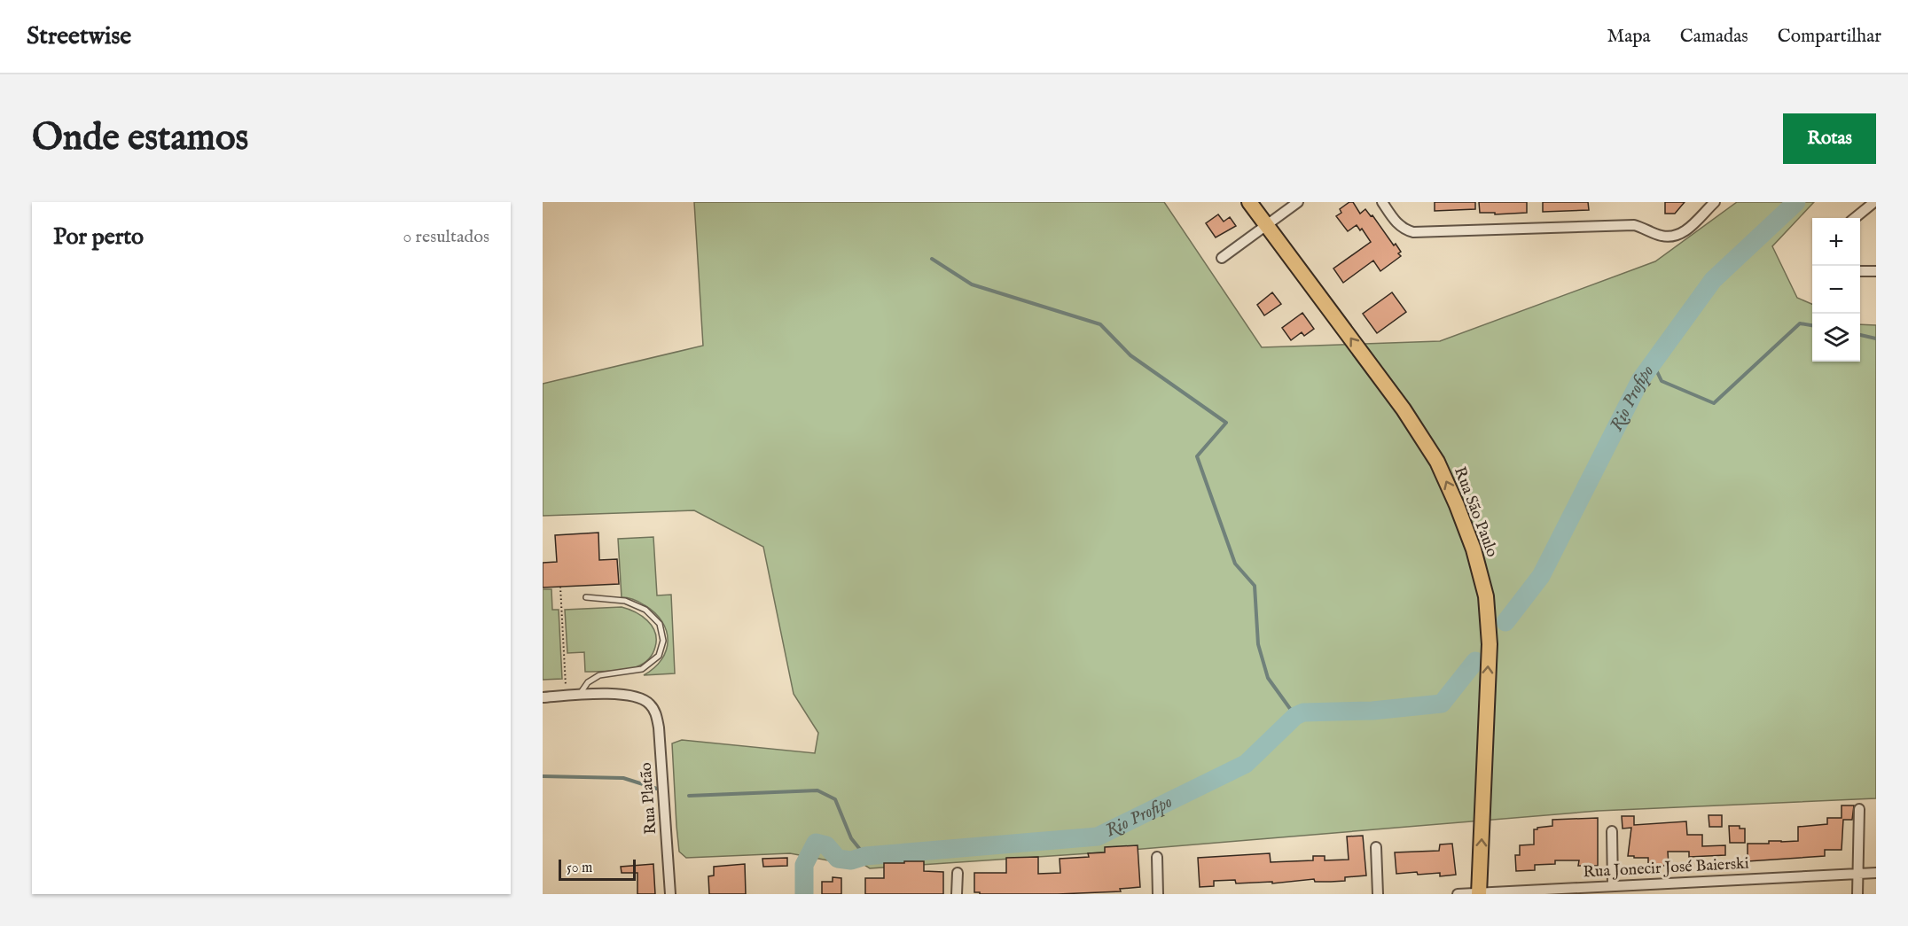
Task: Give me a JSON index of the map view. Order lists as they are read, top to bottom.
{
  "streets": {
    "main road": ["Rua São Paulo"],
    "street": ["Rua Platão", "Rua Jonecir José Baierski"]
  },
  "crossings": [
    ["Rua São Paulo", "Rua Jonecir José Baierski"]
  ],
  "one_way": ["Rua São Paulo"],
  "water": ["Rio Profipo"],
  "scale_bar": "50 m",
  "page": {
    "header": "Streetwise",
    "nav": ["Mapa", "Camadas", "Compartilhar"],
    "buttons": "Rotas",
    "title": "Onde estamos",
    "heading": ["Por perto", "0 resultados"],
    "map_buttons": ["+", "−"],
    "scale": "50 m"
  }
}
